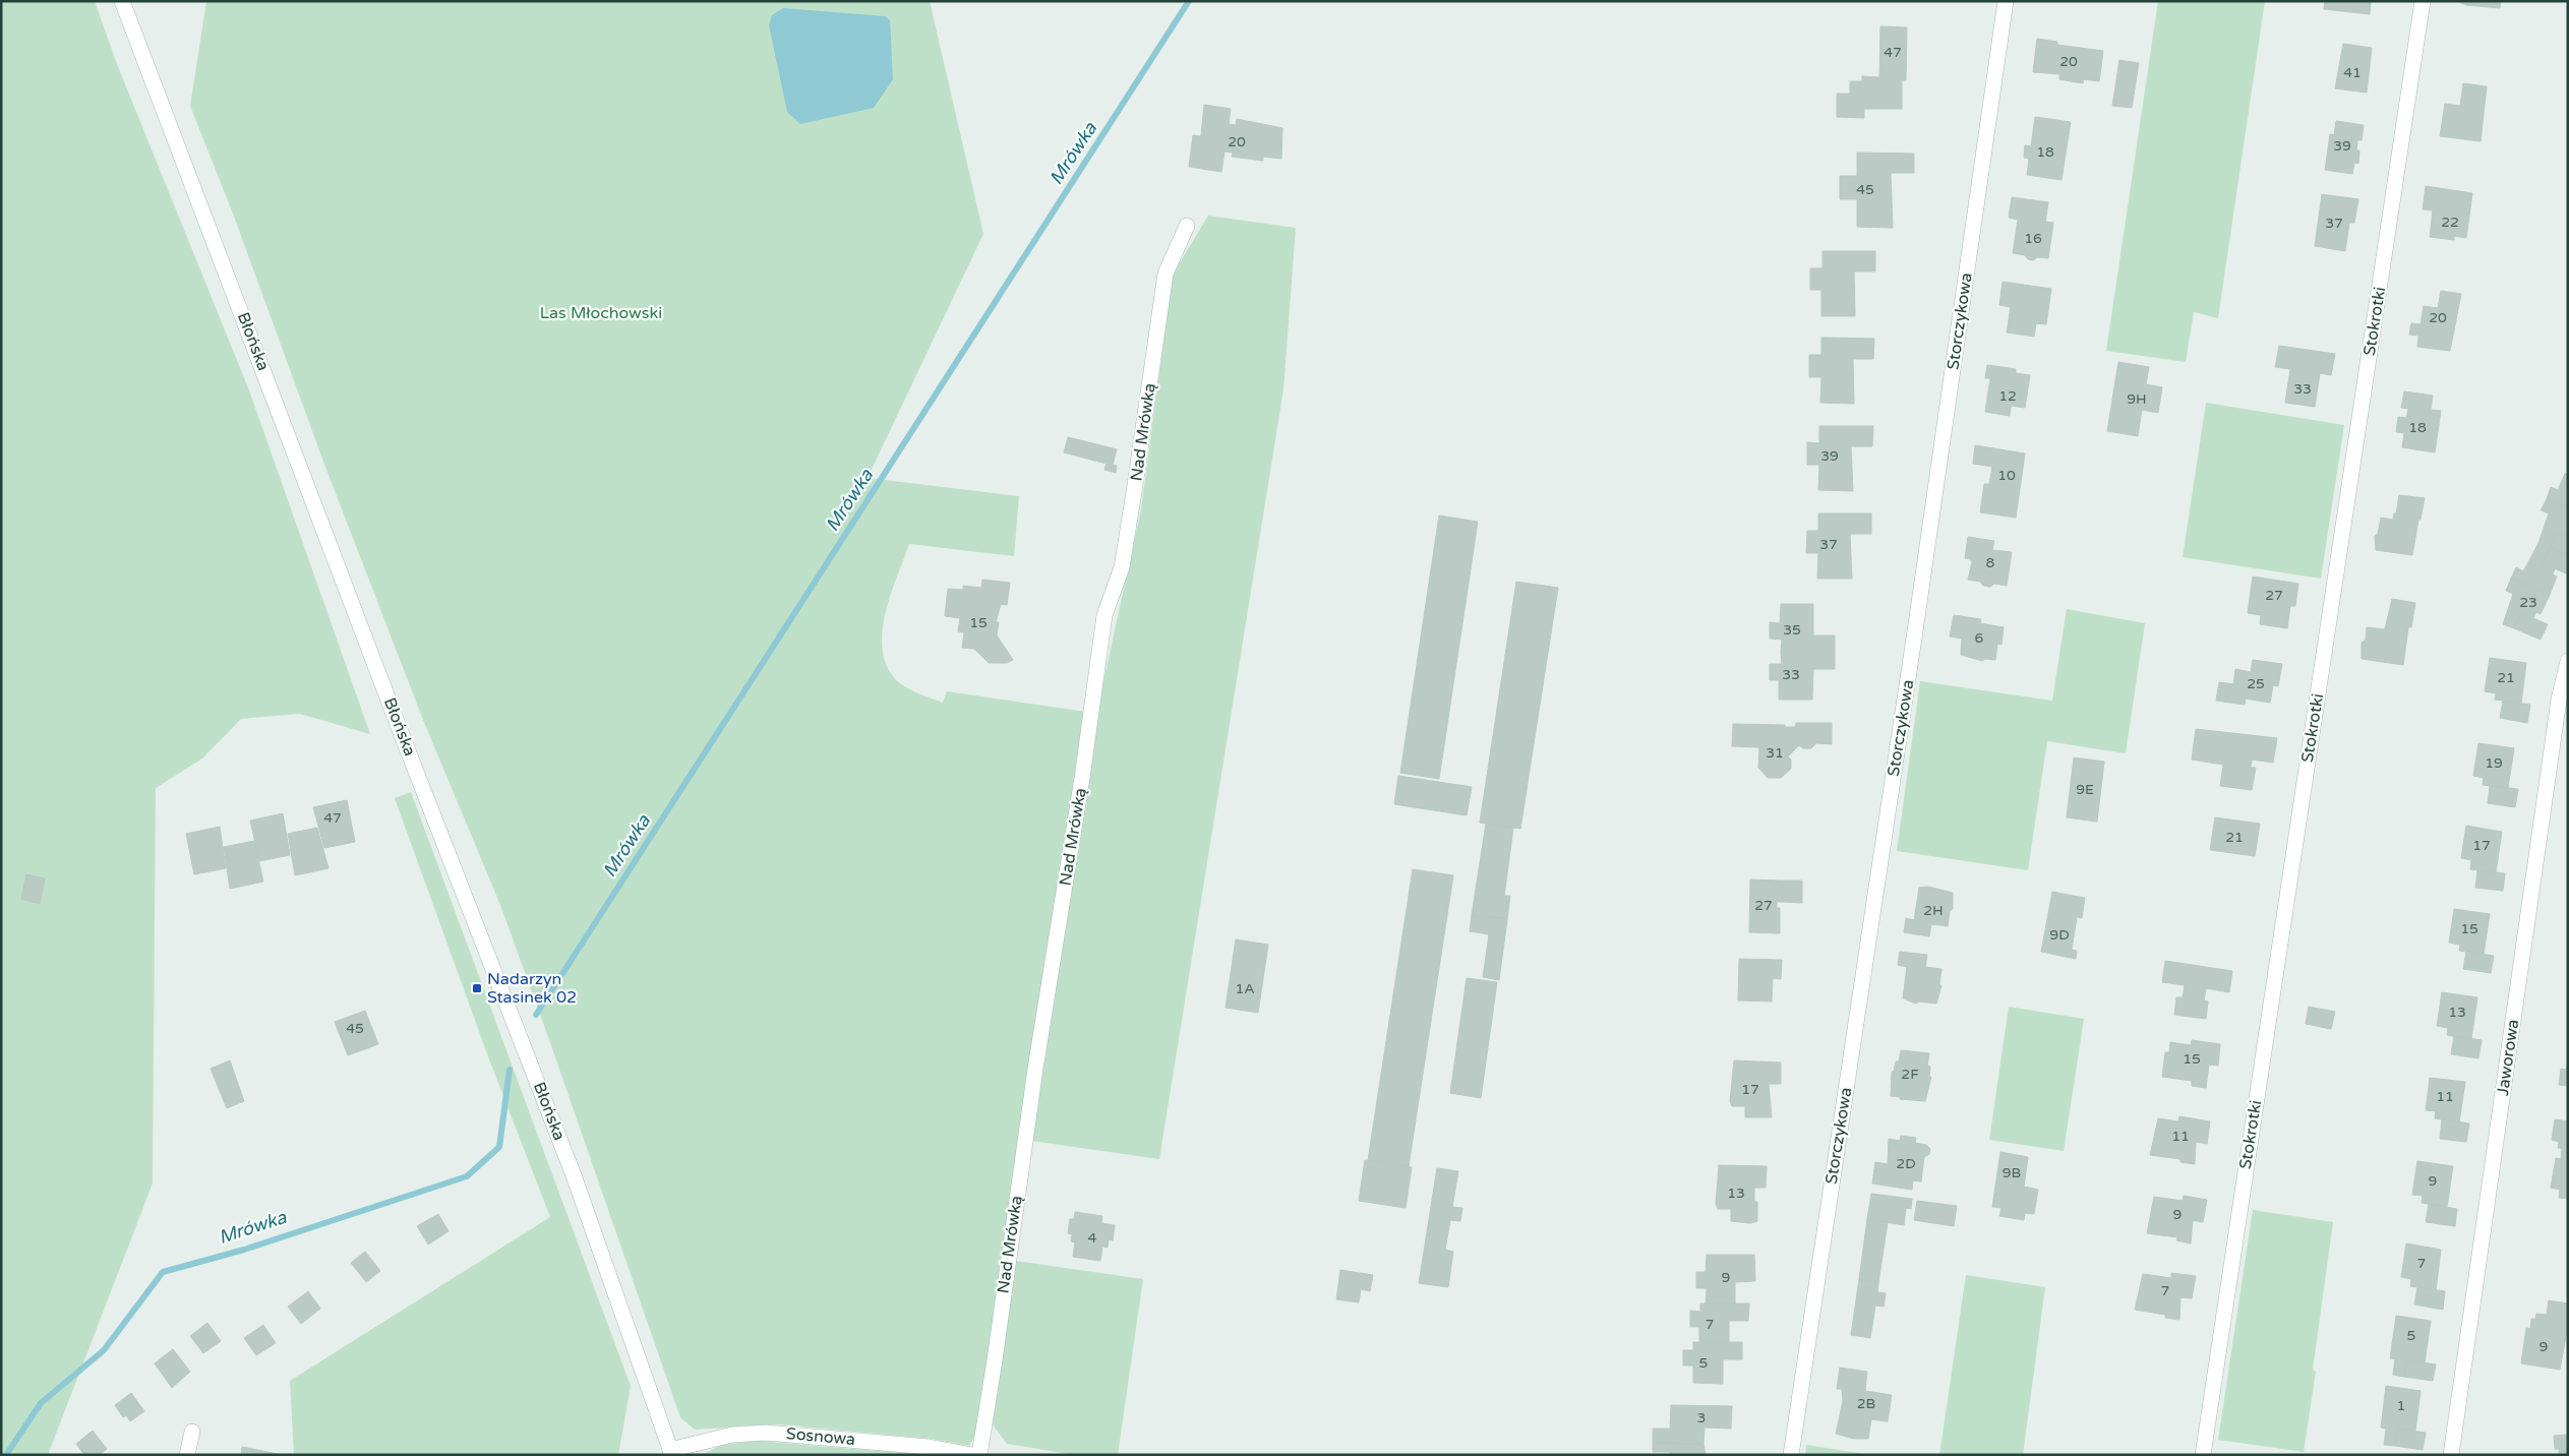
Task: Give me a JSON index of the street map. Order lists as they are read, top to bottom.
{
  "streets": {
    "street": [
      "Storczykowa",
      "Stokrotki",
      "Błońska",
      "Nad Mrówką",
      "Jaworowa",
      "Sosnowa"
    ]
  },
  "crossings": [
    ["Błońska", "Sosnowa"]
  ],
  "water": ["Mrówka"],
  "parks": ["Las Młochowski"],
  "places": {
    "transit": ["Nadarzyn Stasinek 02"]
  },
  "house_numbers": [
    "47",
    "20",
    "41",
    "20",
    "39",
    "18",
    "45",
    "22",
    "37",
    "16",
    "20",
    "33",
    "12",
    "9H",
    "18",
    "39",
    "10",
    "37",
    "8",
    "27",
    "23",
    "15",
    "35",
    "6",
    "33",
    "21",
    "25",
    "31",
    "19",
    "9E",
    "47",
    "21",
    "17",
    "27",
    "2H",
    "15",
    "9D",
    "1A",
    "13",
    "45",
    "15",
    "2F",
    "17",
    "11",
    "11",
    "2D",
    "9B",
    "9",
    "13",
    "9",
    "4",
    "7",
    "9",
    "7",
    "7",
    "5",
    "9",
    "5",
    "2B",
    "1",
    "3"
  ]
}
